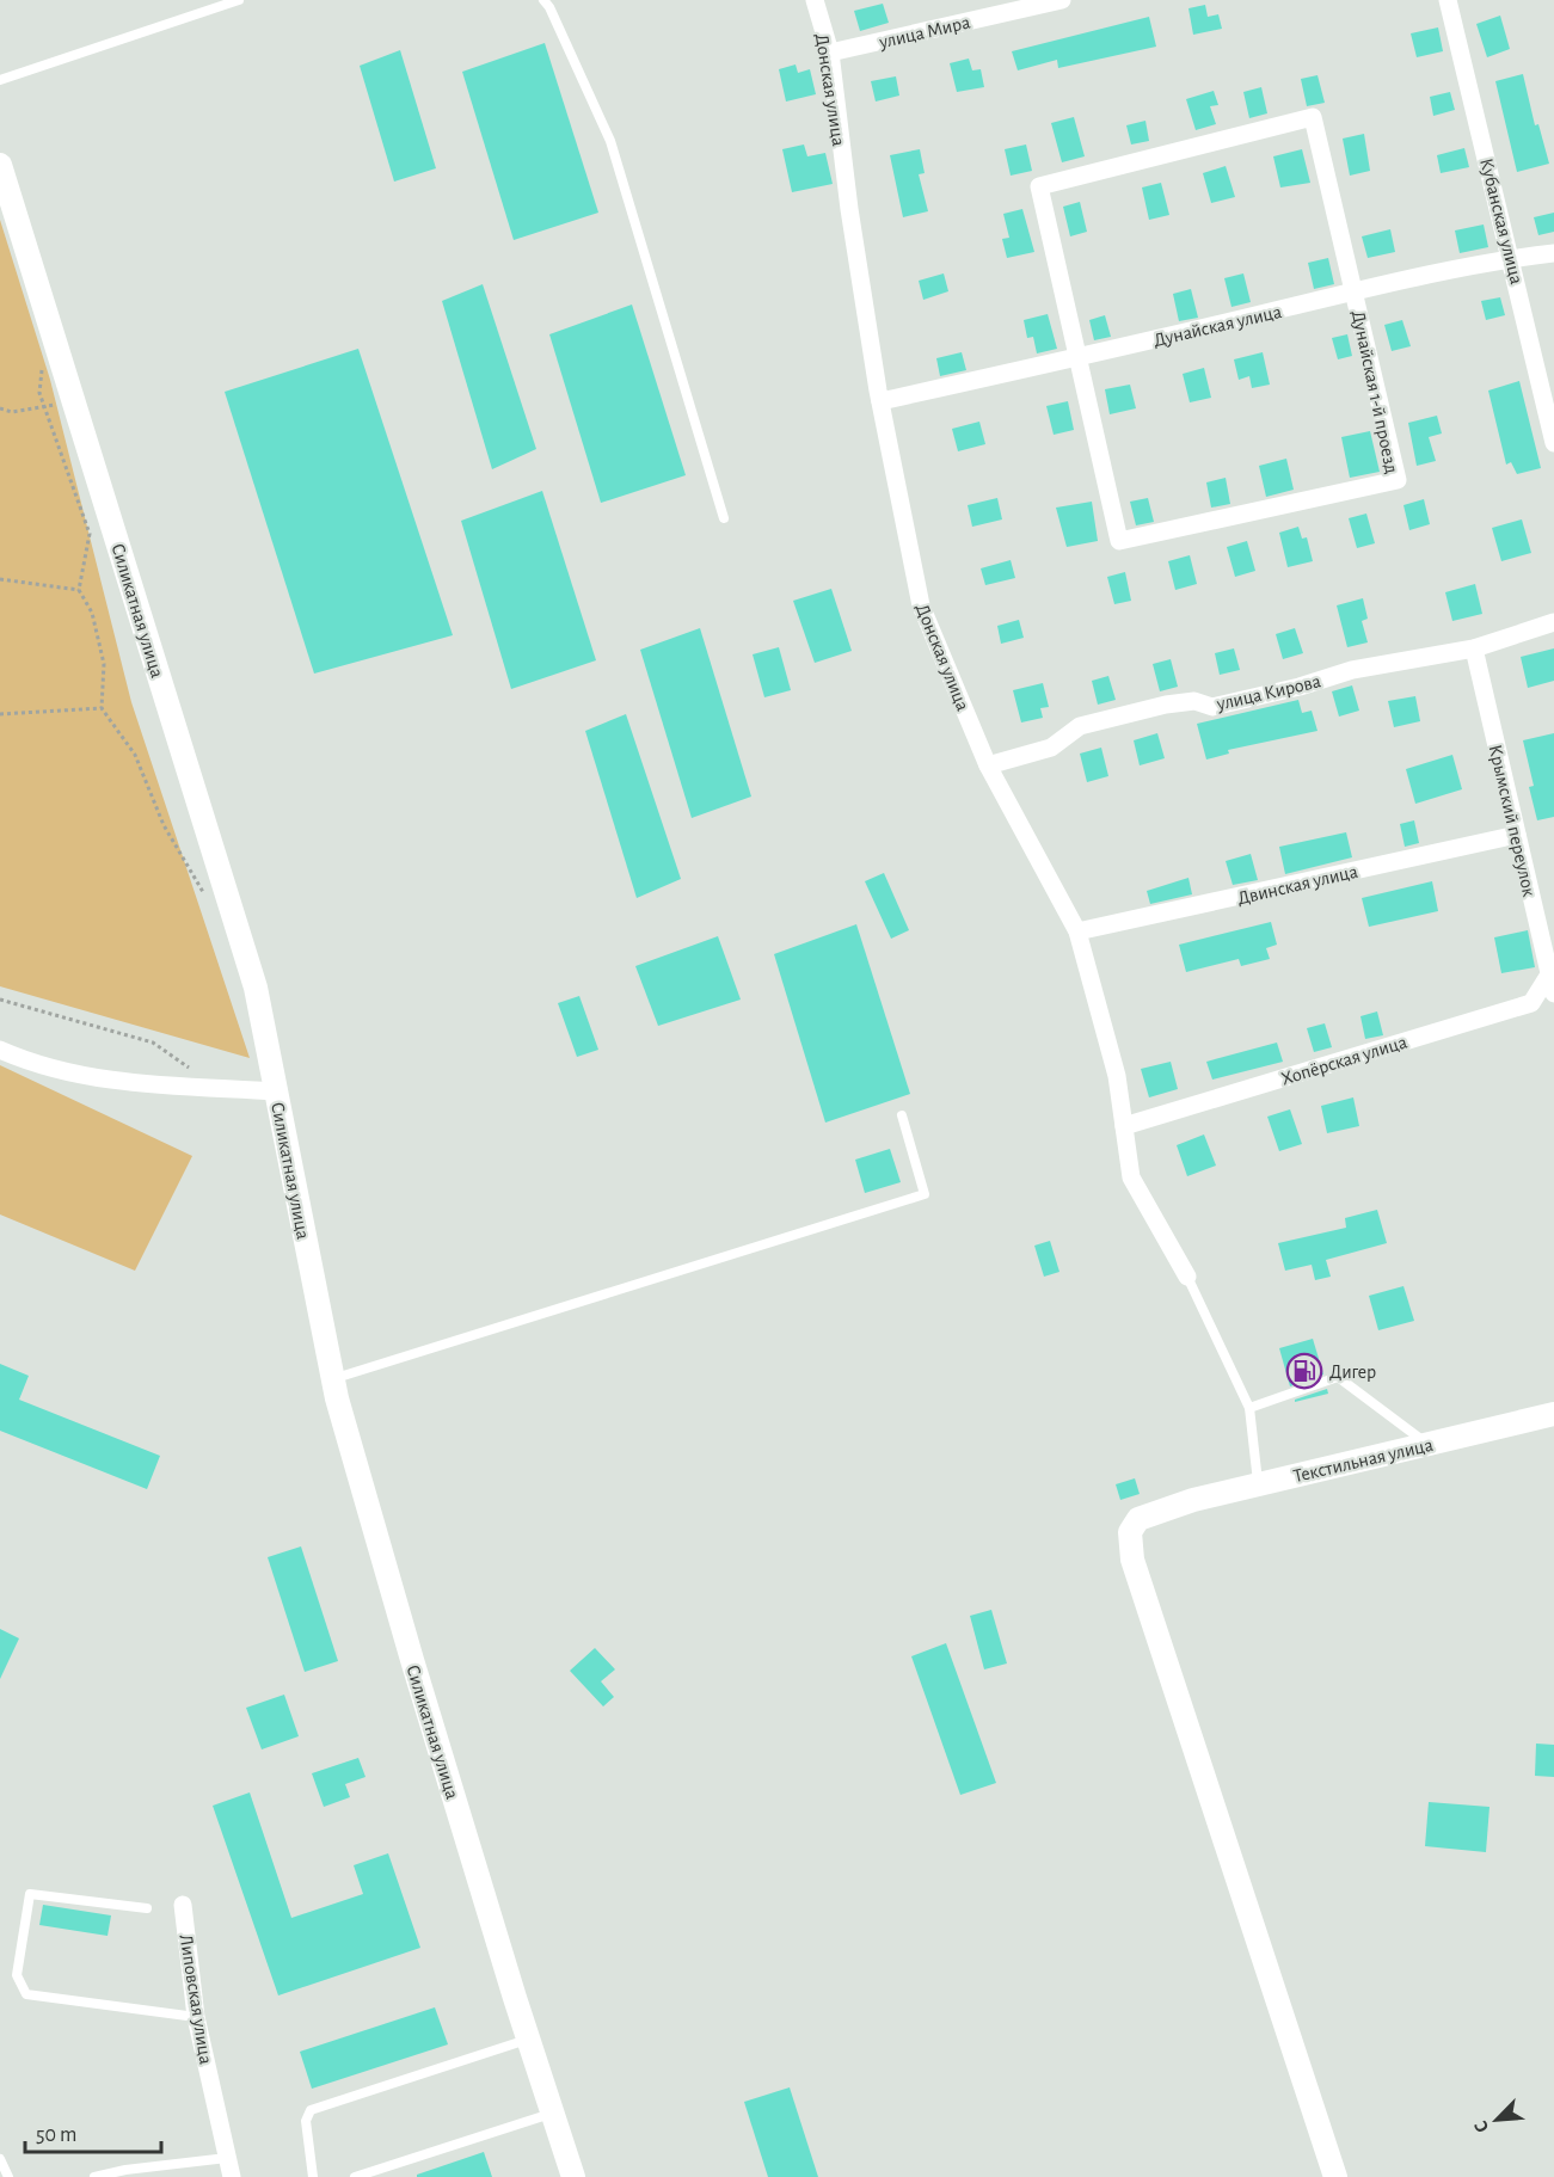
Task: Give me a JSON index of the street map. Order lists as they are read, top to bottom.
{
  "streets": {
    "street": [
      "улица Мира",
      "Донская улица",
      "Кубанская улица",
      "Дунайская улица",
      "Дунайская 1-й проезд",
      "Силикатная улица",
      "улица Кирова",
      "Крымский переулок",
      "Двинская улица",
      "Хопёрская улица",
      "Текстильная улица",
      "Липовская улица"
    ]
  },
  "crossings": [
    ["улица Мира", "Донская улица"],
    ["Донская улица", "Дунайская улица"],
    ["Донская улица", "улица Кирова"],
    ["Донская улица", "Двинская улица"],
    ["Донская улица", "Хопёрская улица"],
    ["Кубанская улица", "Дунайская улица"],
    ["Дунайская улица", "Дунайская 1-й проезд"],
    ["улица Кирова", "Крымский переулок"],
    ["Крымский переулок", "Двинская улица"],
    ["Крымский переулок", "Хопёрская улица"]
  ],
  "places": {
    "fuel station": ["Дигер"]
  },
  "scale_bar": "50 m",
  "north": "bottom left"
}
